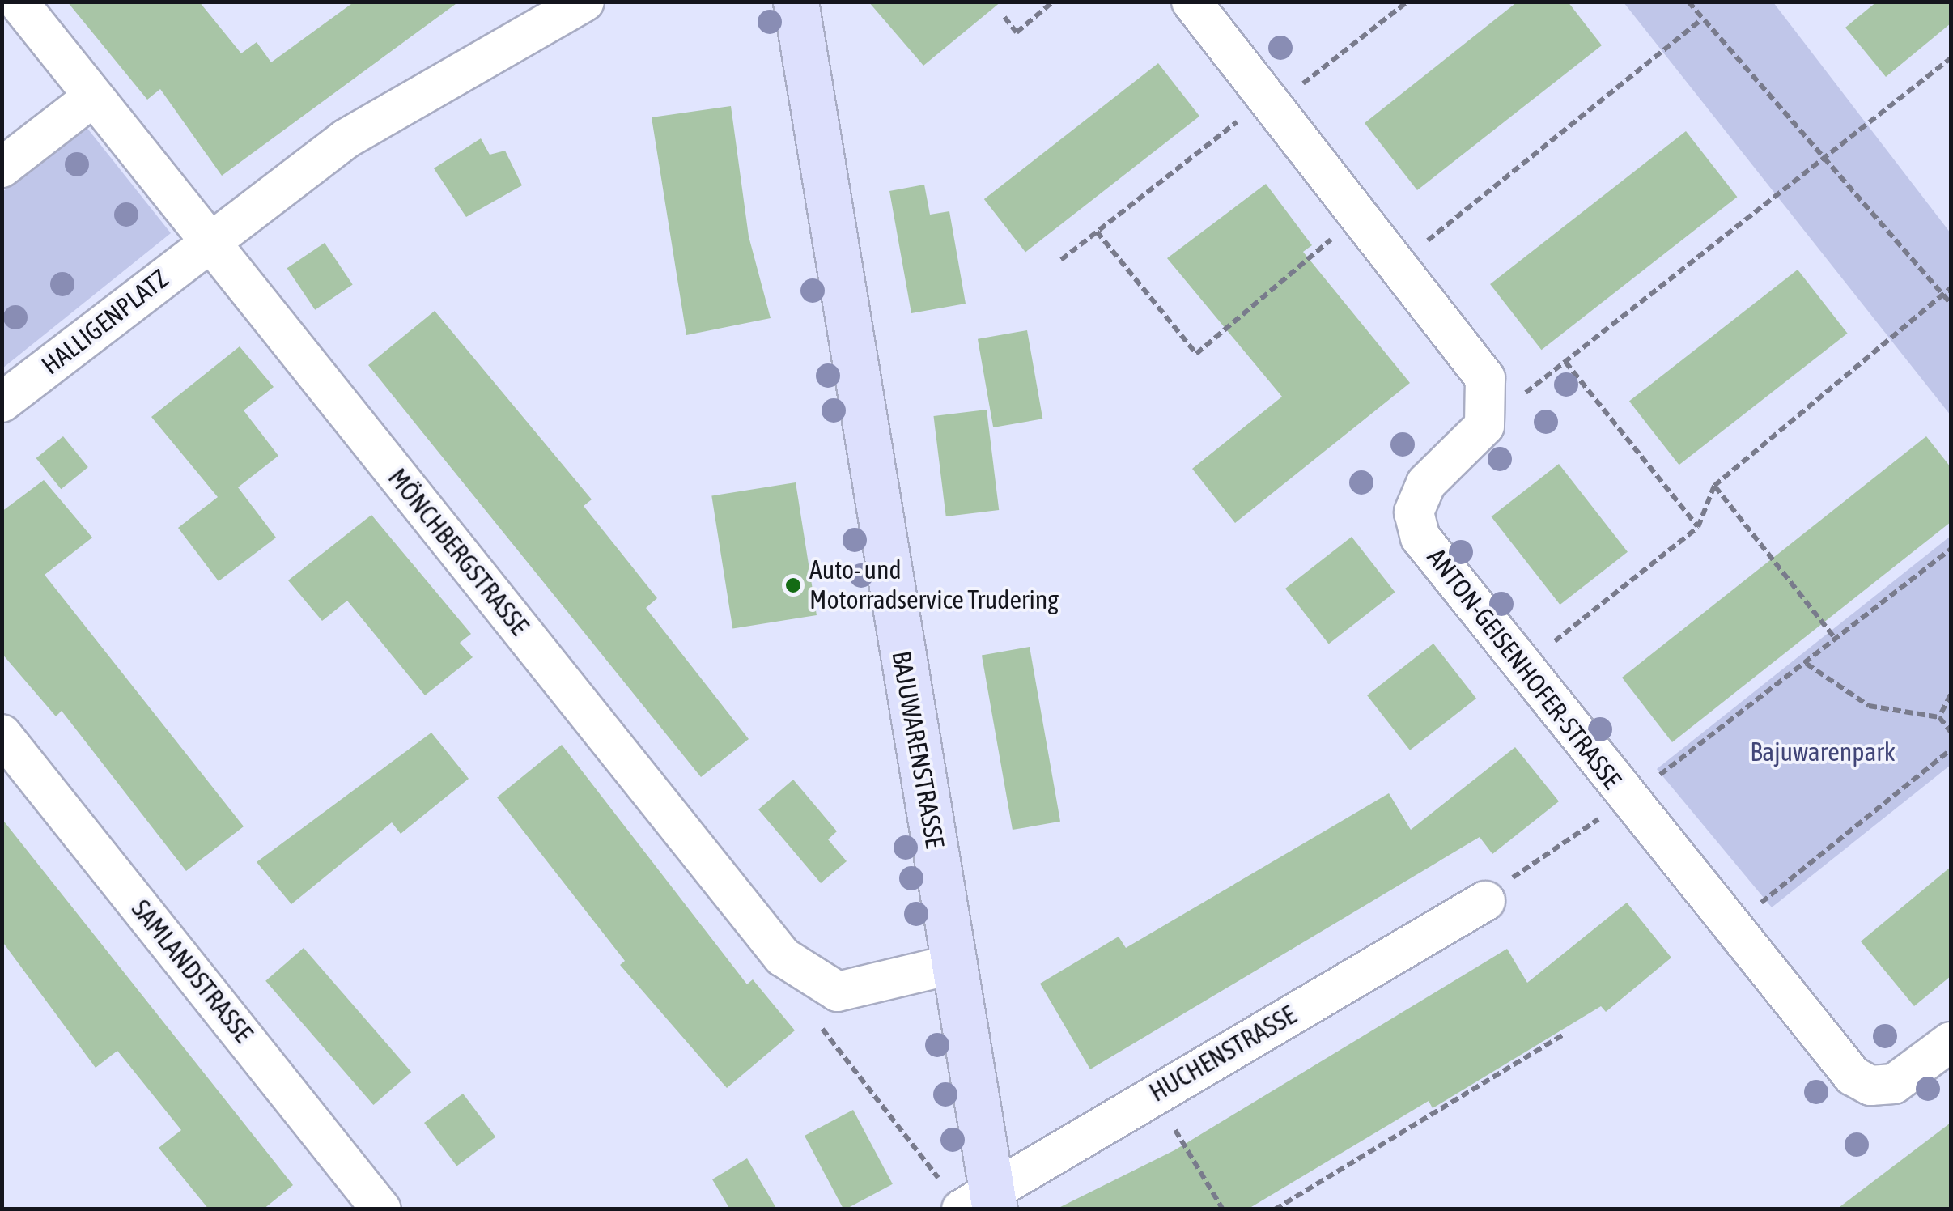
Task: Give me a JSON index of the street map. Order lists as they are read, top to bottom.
{
  "streets": {
    "main road": ["BAJUWARENSTRASSE"],
    "street": [
      "HALLIGENPLATZ",
      "MÖNCHBERGSTRASSE",
      "ANTON-GEISENHOFER-STRASSE",
      "SAMLANDSTRASSE",
      "HUCHENSTRASSE"
    ]
  },
  "crossings": [
    ["HALLIGENPLATZ", "MÖNCHBERGSTRASSE"],
    ["MÖNCHBERGSTRASSE", "BAJUWARENSTRASSE"],
    ["BAJUWARENSTRASSE", "HUCHENSTRASSE"]
  ],
  "parks": ["Bajuwarenpark"],
  "places": ["Auto- und Motorradservice Trudering"]
}
